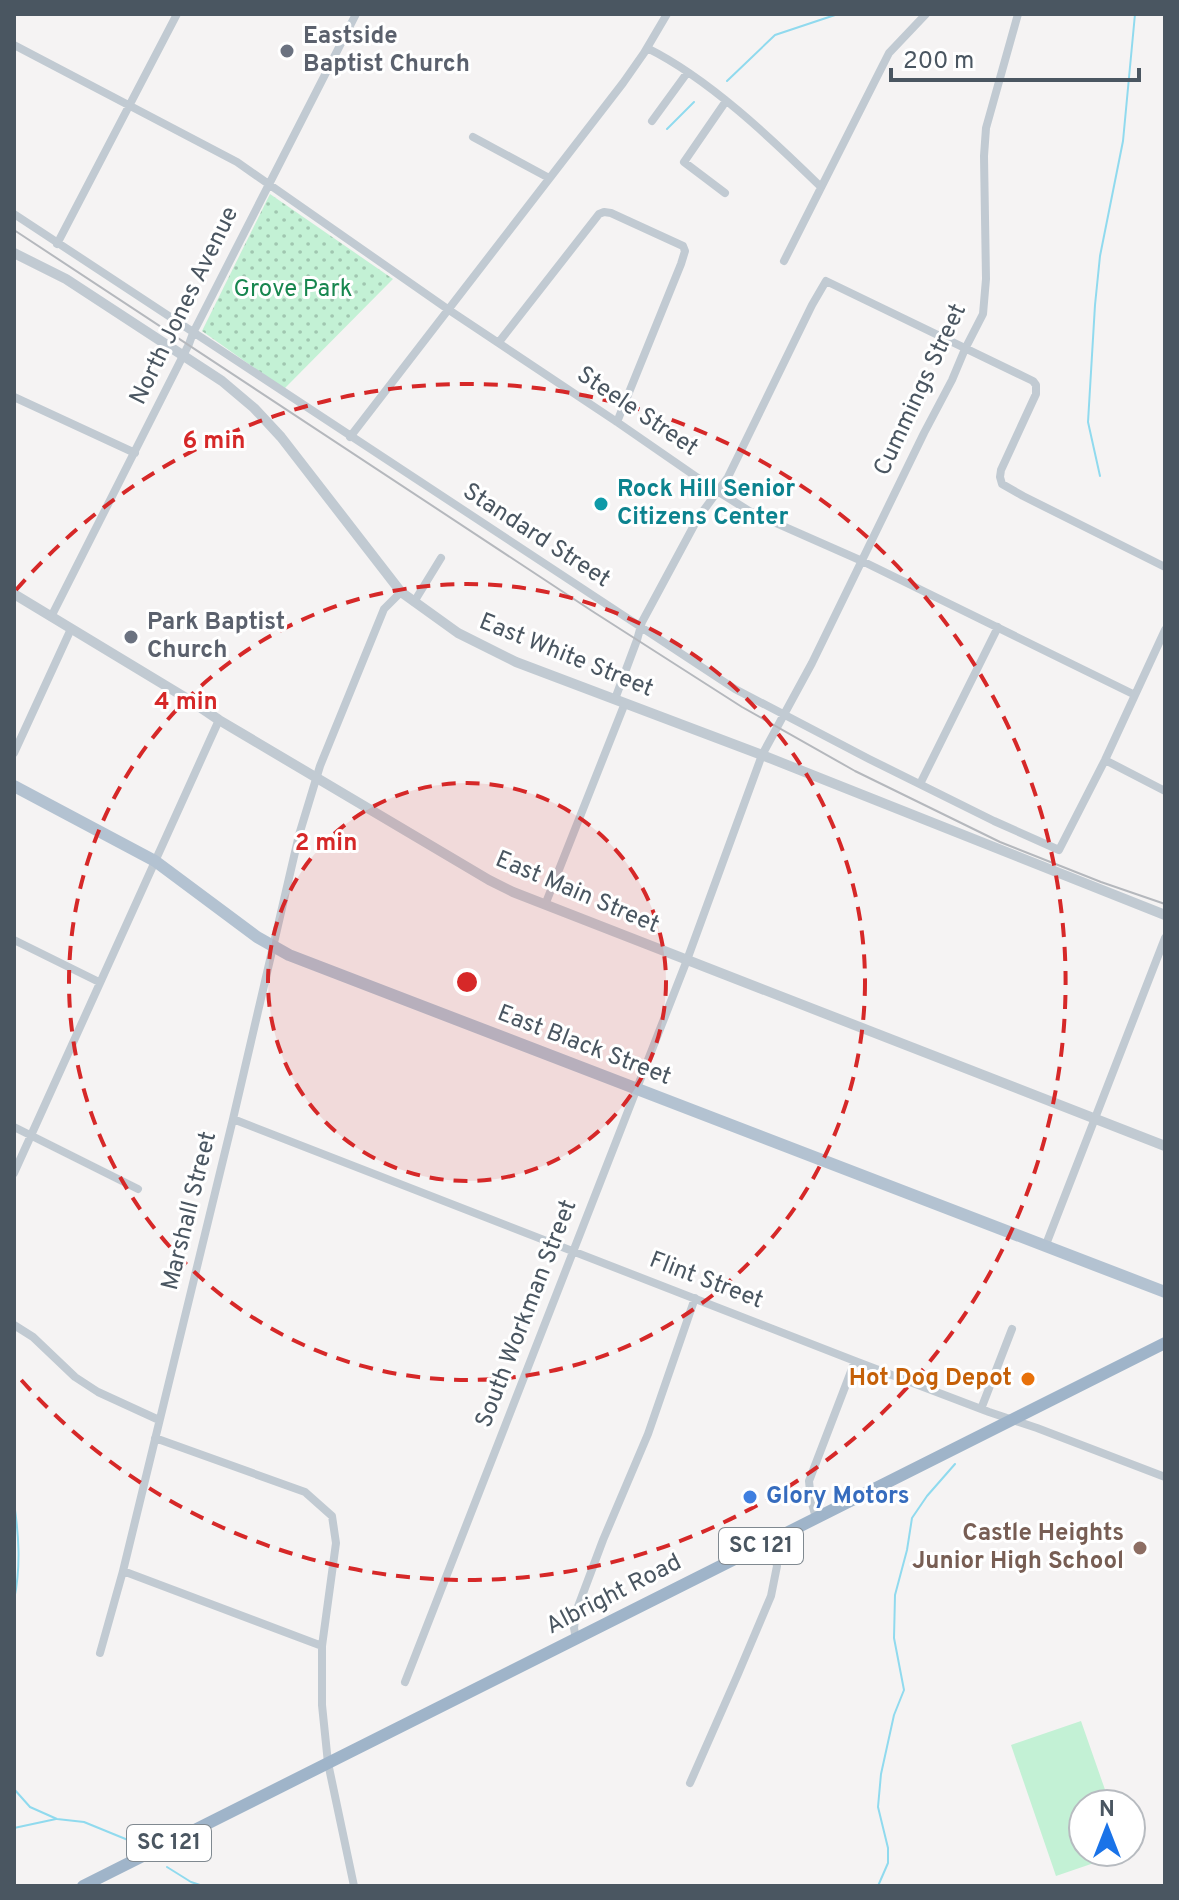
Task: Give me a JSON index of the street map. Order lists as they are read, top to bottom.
{
  "streets": {
    "highway": ["SC 121", "Albright Road"],
    "main road": ["East Black Street"],
    "street": [
      "North Jones Avenue",
      "Cummings Street",
      "Steele Street",
      "Standard Street",
      "East White Street",
      "East Main Street",
      "Marshall Street",
      "Flint Street",
      "South Workman Street"
    ]
  },
  "crossings": [
    ["North Jones Avenue", "Steele Street"],
    ["North Jones Avenue", "Standard Street"],
    ["North Jones Avenue", "East White Street"],
    ["North Jones Avenue", "East Main Street"],
    ["Cummings Street", "Steele Street"],
    ["Cummings Street", "Standard Street"],
    ["Cummings Street", "East White Street"],
    ["Cummings Street", "East Main Street"],
    ["Cummings Street", "South Workman Street"],
    ["East White Street", "Marshall Street"],
    ["East Main Street", "Marshall Street"],
    ["East Main Street", "South Workman Street"],
    ["East Black Street", "Marshall Street"],
    ["East Black Street", "South Workman Street"],
    ["Marshall Street", "Flint Street"],
    ["Flint Street", "South Workman Street"],
    ["Flint Street", "Albright Road"]
  ],
  "parks": ["Grove Park"],
  "places": [
    "Eastside Baptist Church",
    "Rock Hill Senior Citizens Center",
    "Park Baptist Church",
    "Hot Dog Depot",
    "Glory Motors",
    "Castle Heights Junior High School"
  ],
  "scale_bar": "200 m",
  "north": "top",
  "rings": ["6 min", "4 min", "2 min"]
}
